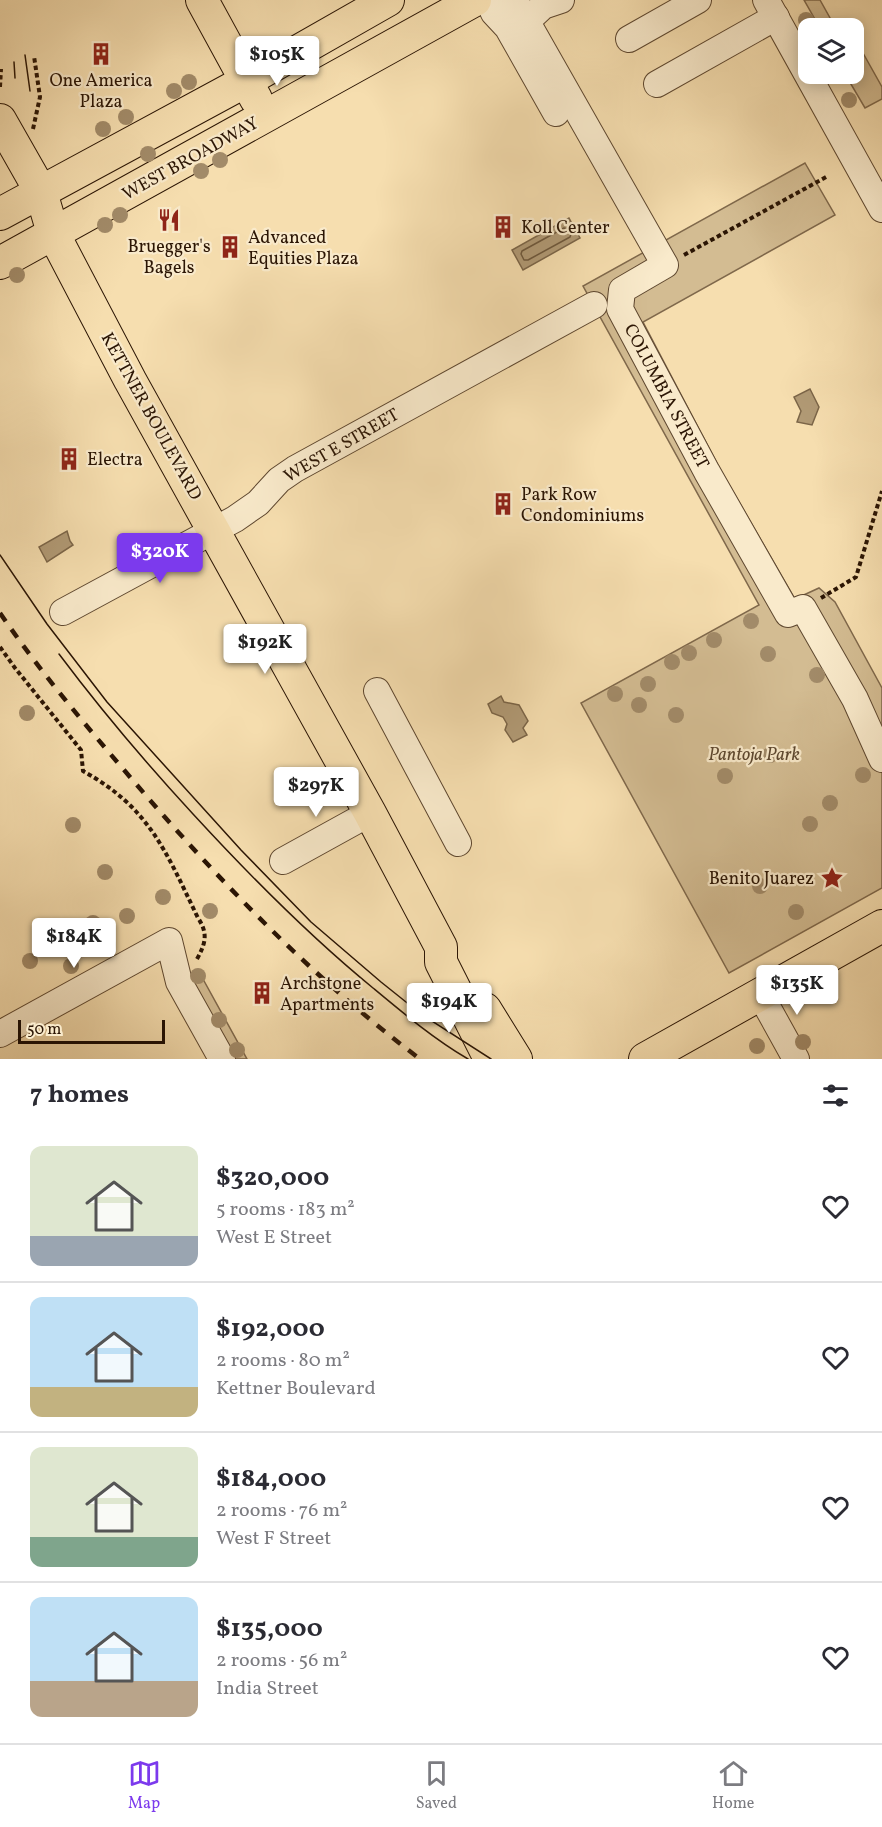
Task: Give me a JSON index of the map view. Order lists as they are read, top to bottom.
{
  "streets": {
    "main road": ["WEST BROADWAY", "KETTNER BOULEVARD"],
    "street": ["COLUMBIA STREET", "WEST E STREET"]
  },
  "crossings": [
    ["WEST BROADWAY", "KETTNER BOULEVARD"],
    ["KETTNER BOULEVARD", "WEST E STREET"]
  ],
  "parks": ["Pantoja Park"],
  "places": {
    "building": [
      "One America Plaza",
      "Koll Center",
      "Advanced Equities Plaza",
      "Electra",
      "Park Row Condominiums",
      "Archstone Apartments"
    ],
    "restaurant": ["Bruegger's Bagels"],
    "place": ["Benito Juarez"]
  },
  "scale_bar": "50 m",
  "page": {
    "price": [
      "$105K",
      "$320K",
      "$192K",
      "$297K",
      "$184K",
      "$135K",
      "$194K"
    ],
    "scale": "50 m",
    "heading": "7 homes",
    "list": [
      {
        "name": "$320,000",
        "note": "5 rooms · 183 m² · West E Street"
      },
      {
        "name": "$192,000",
        "note": "2 rooms · 80 m² · Kettner Boulevard"
      },
      {
        "name": "$184,000",
        "note": "2 rooms · 76 m² · West F Street"
      },
      {
        "name": "$135,000",
        "note": "2 rooms · 56 m² · India Street"
      }
    ],
    "tabs": ["Map", "Saved", "Home"]
  }
}
